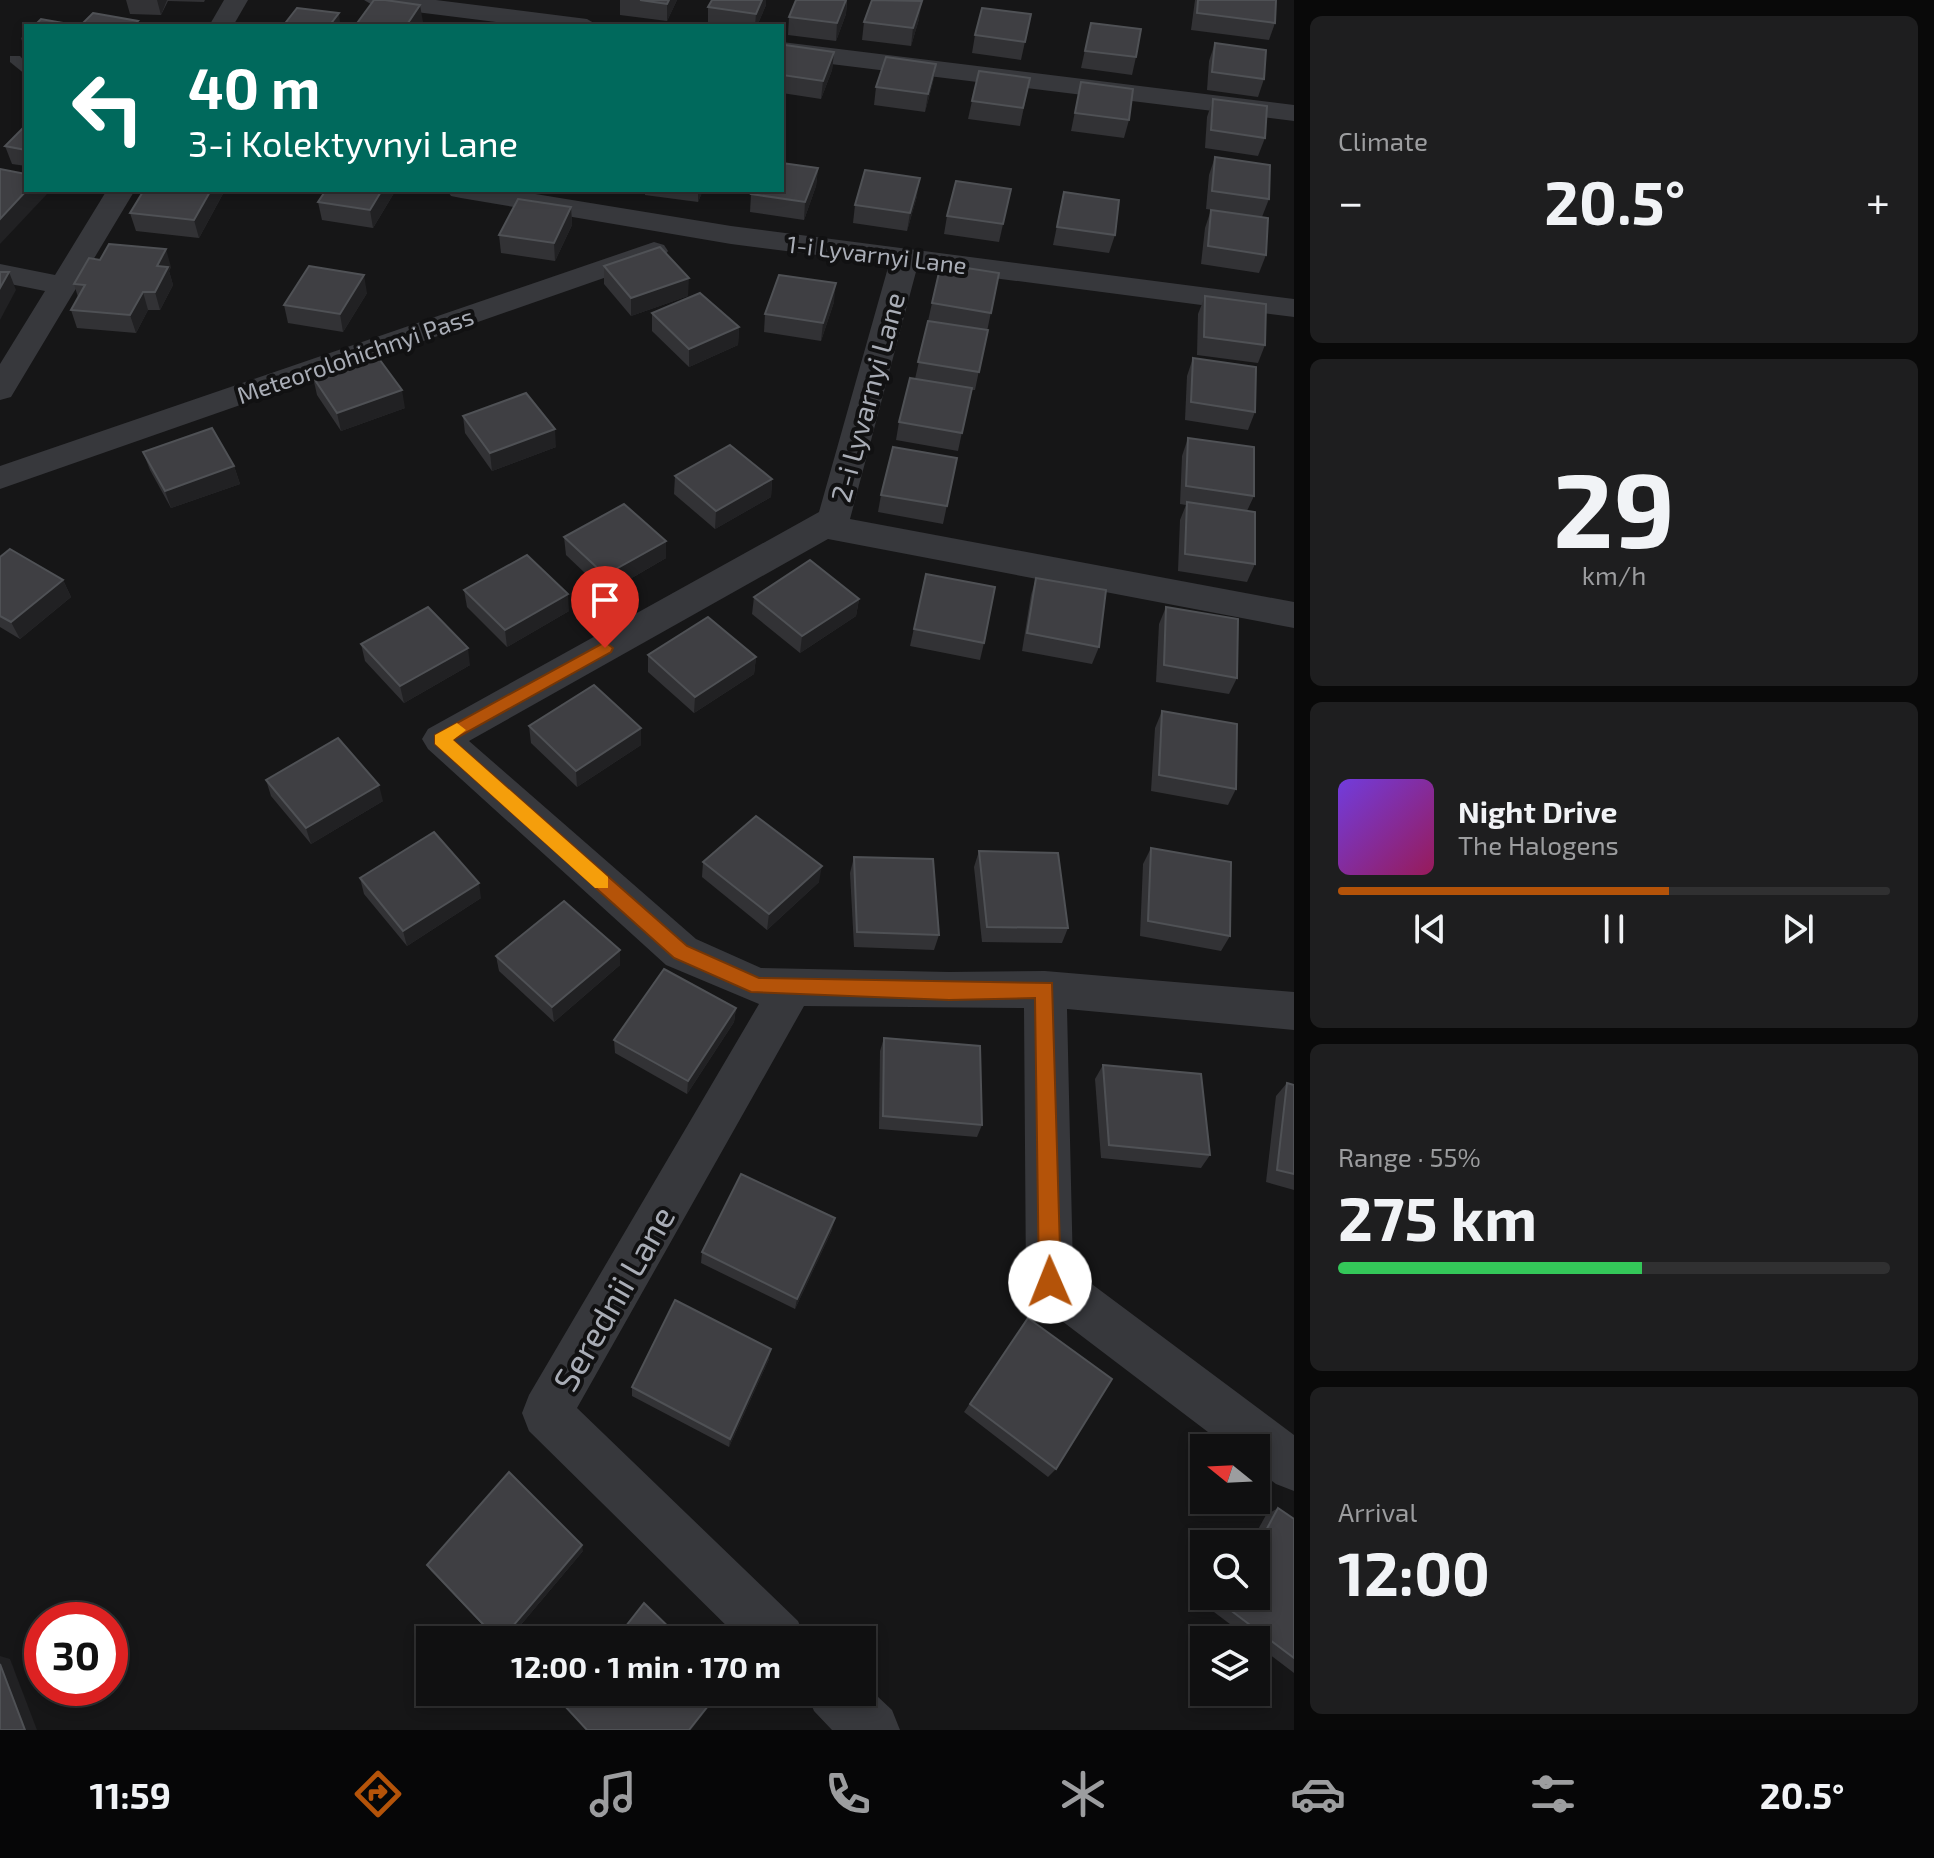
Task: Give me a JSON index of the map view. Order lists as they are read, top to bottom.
{
  "streets": {
    "street": [
      "1-i Lyvarnyi Lane",
      "Meteorolohichnyi Pass",
      "2-i Lyvarnyi Lane",
      "Serednii Lane"
    ]
  },
  "crossings": [
    ["1-i Lyvarnyi Lane", "Meteorolohichnyi Pass"],
    ["1-i Lyvarnyi Lane", "2-i Lyvarnyi Lane"],
    ["2-i Lyvarnyi Lane", "Serednii Lane"]
  ],
  "north": "left",
  "page": {
    "tile": [
      "Climate",
      ["29", "km/h"],
      ["Range · 55%", "275 km"],
      ["Arrival", "12:00"]
    ],
    "turn": ["40 m", "3-i Kolektyvnyi Lane"],
    "heat": ["−", "20.5°", "+"],
    "song": ["Night Drive", "The Halogens"],
    "limit": "30",
    "trip": "12:00 · 1 min · 170 m",
    "tabs": ["11:59", "20.5°"]
  }
}
